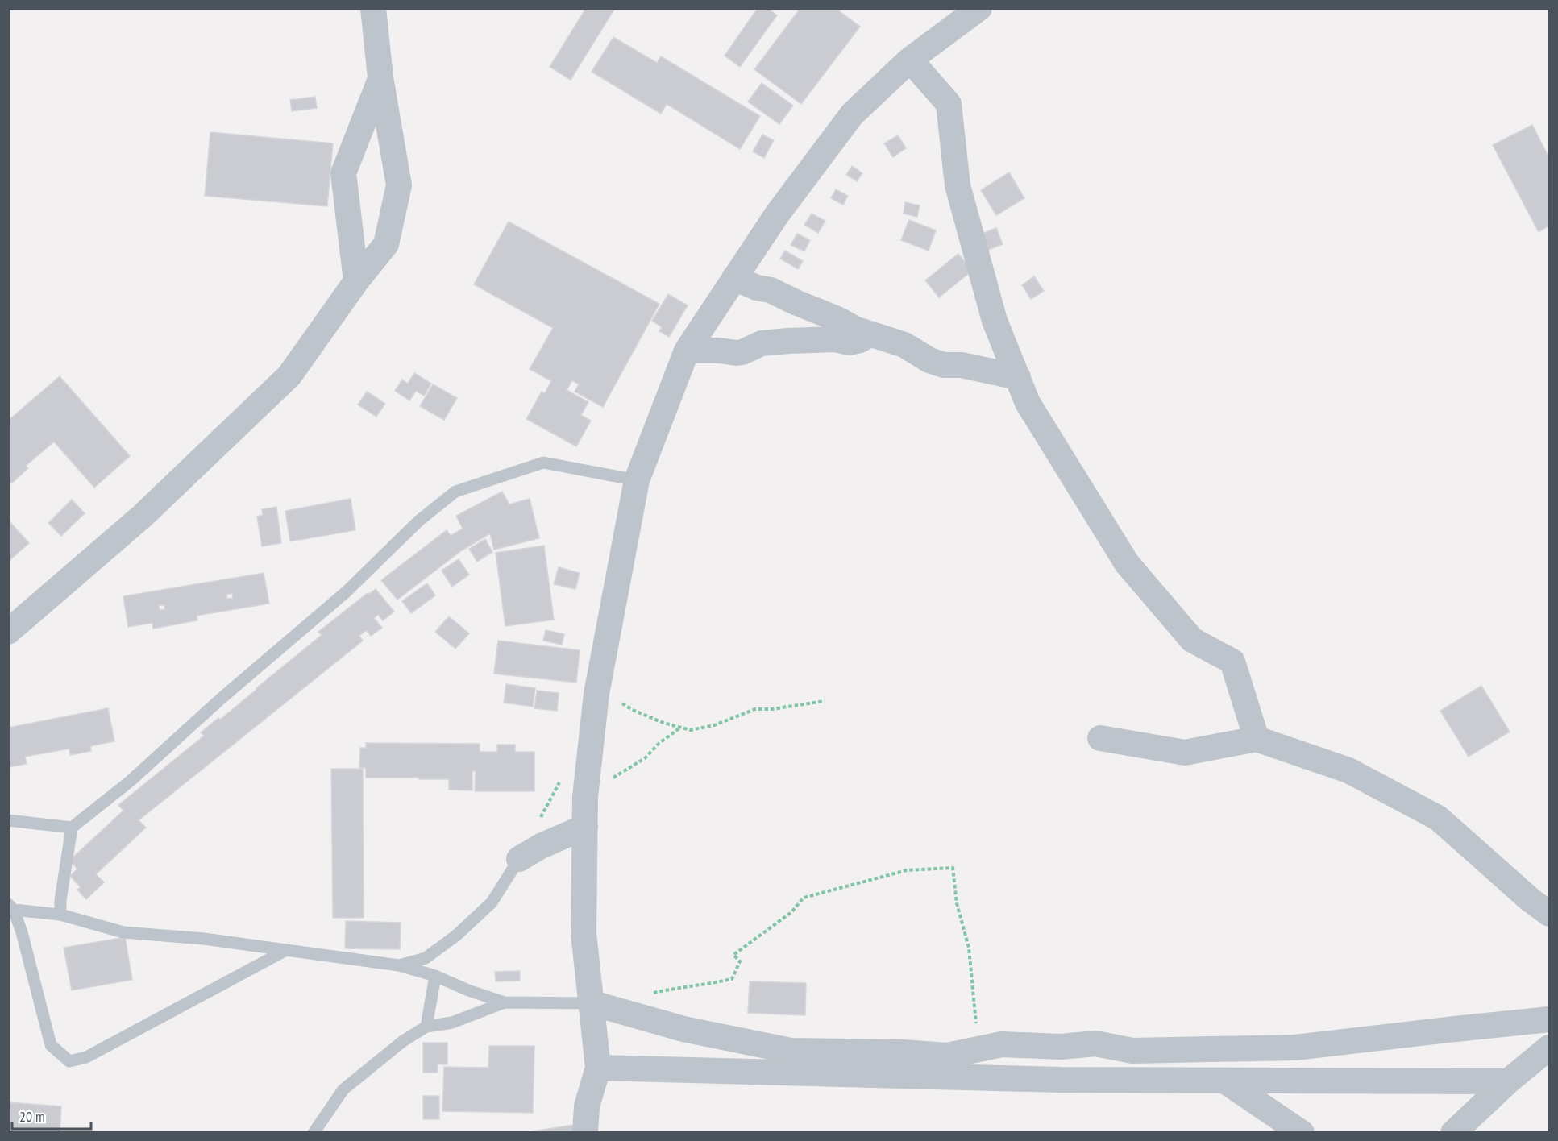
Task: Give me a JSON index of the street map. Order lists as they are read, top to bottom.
{
  "scale_bar": "20 m"
}
